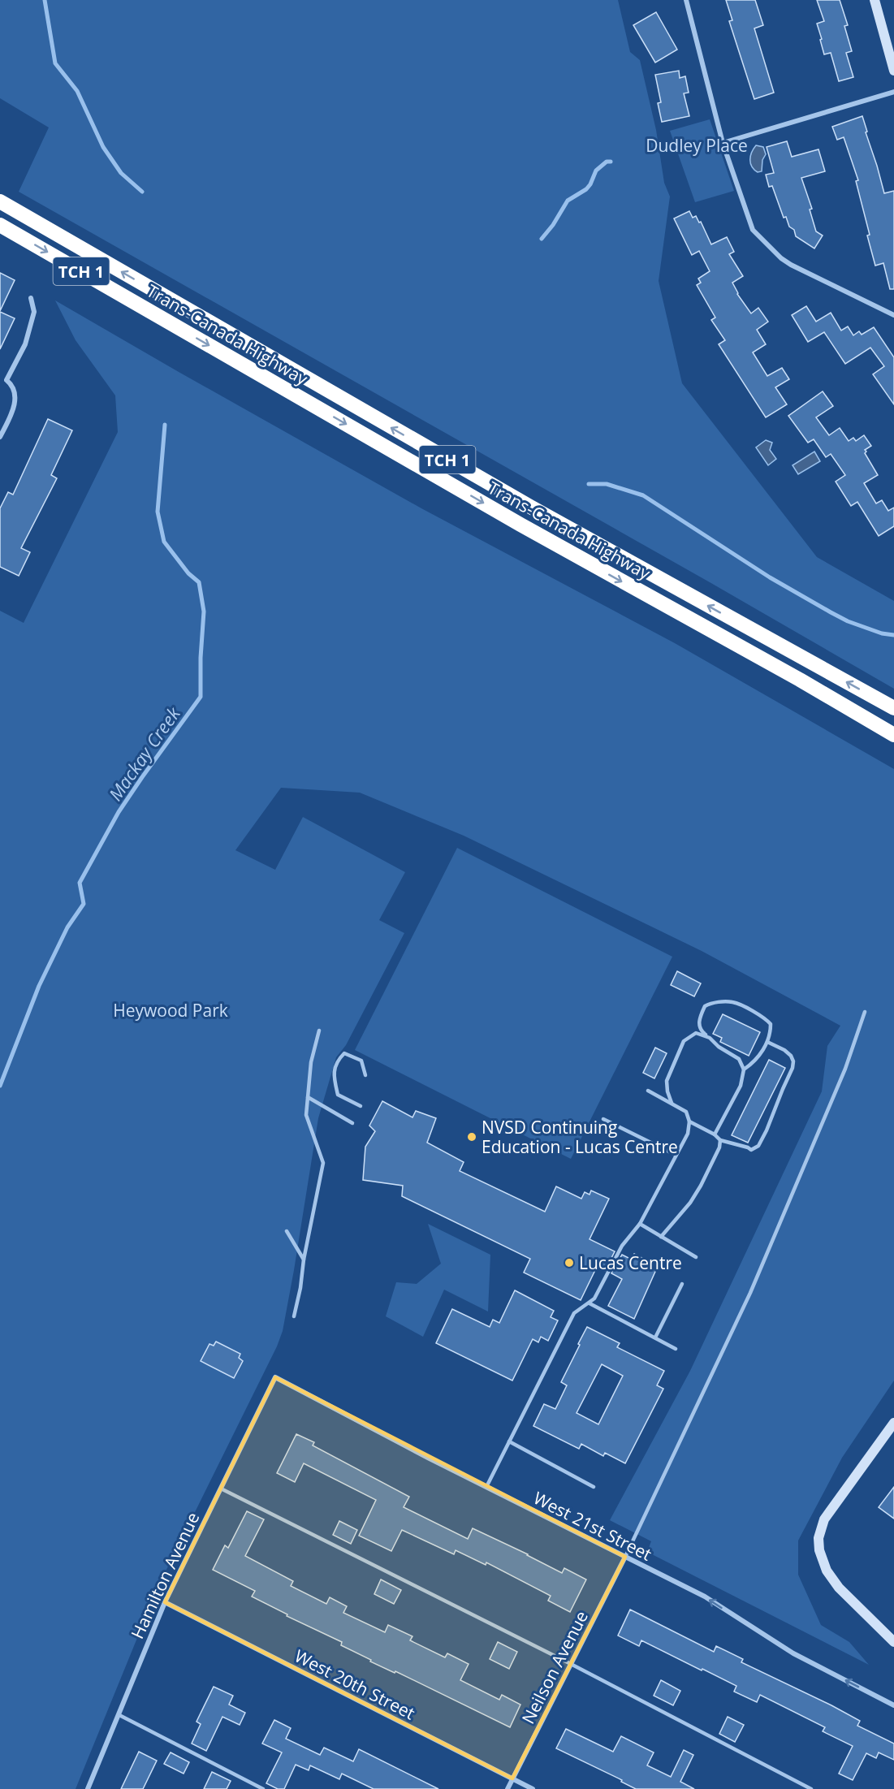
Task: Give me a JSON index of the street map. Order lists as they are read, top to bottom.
{
  "streets": {
    "highway": ["TCH 1", "Trans-Canada Highway"],
    "street": [
      "West 21st Street",
      "Hamilton Avenue",
      "Neilson Avenue",
      "West 20th Street"
    ]
  },
  "crossings": [
    ["West 21st Street", "Hamilton Avenue"],
    ["West 21st Street", "Neilson Avenue"],
    ["Hamilton Avenue", "West 20th Street"],
    ["Neilson Avenue", "West 20th Street"]
  ],
  "one_way": ["West 21st Street"],
  "water": ["Mackay Creek"],
  "parks": ["Dudley Place", "Heywood Park"],
  "places": ["NVSD Continuing Education - Lucas Centre", "Lucas Centre"]
}
